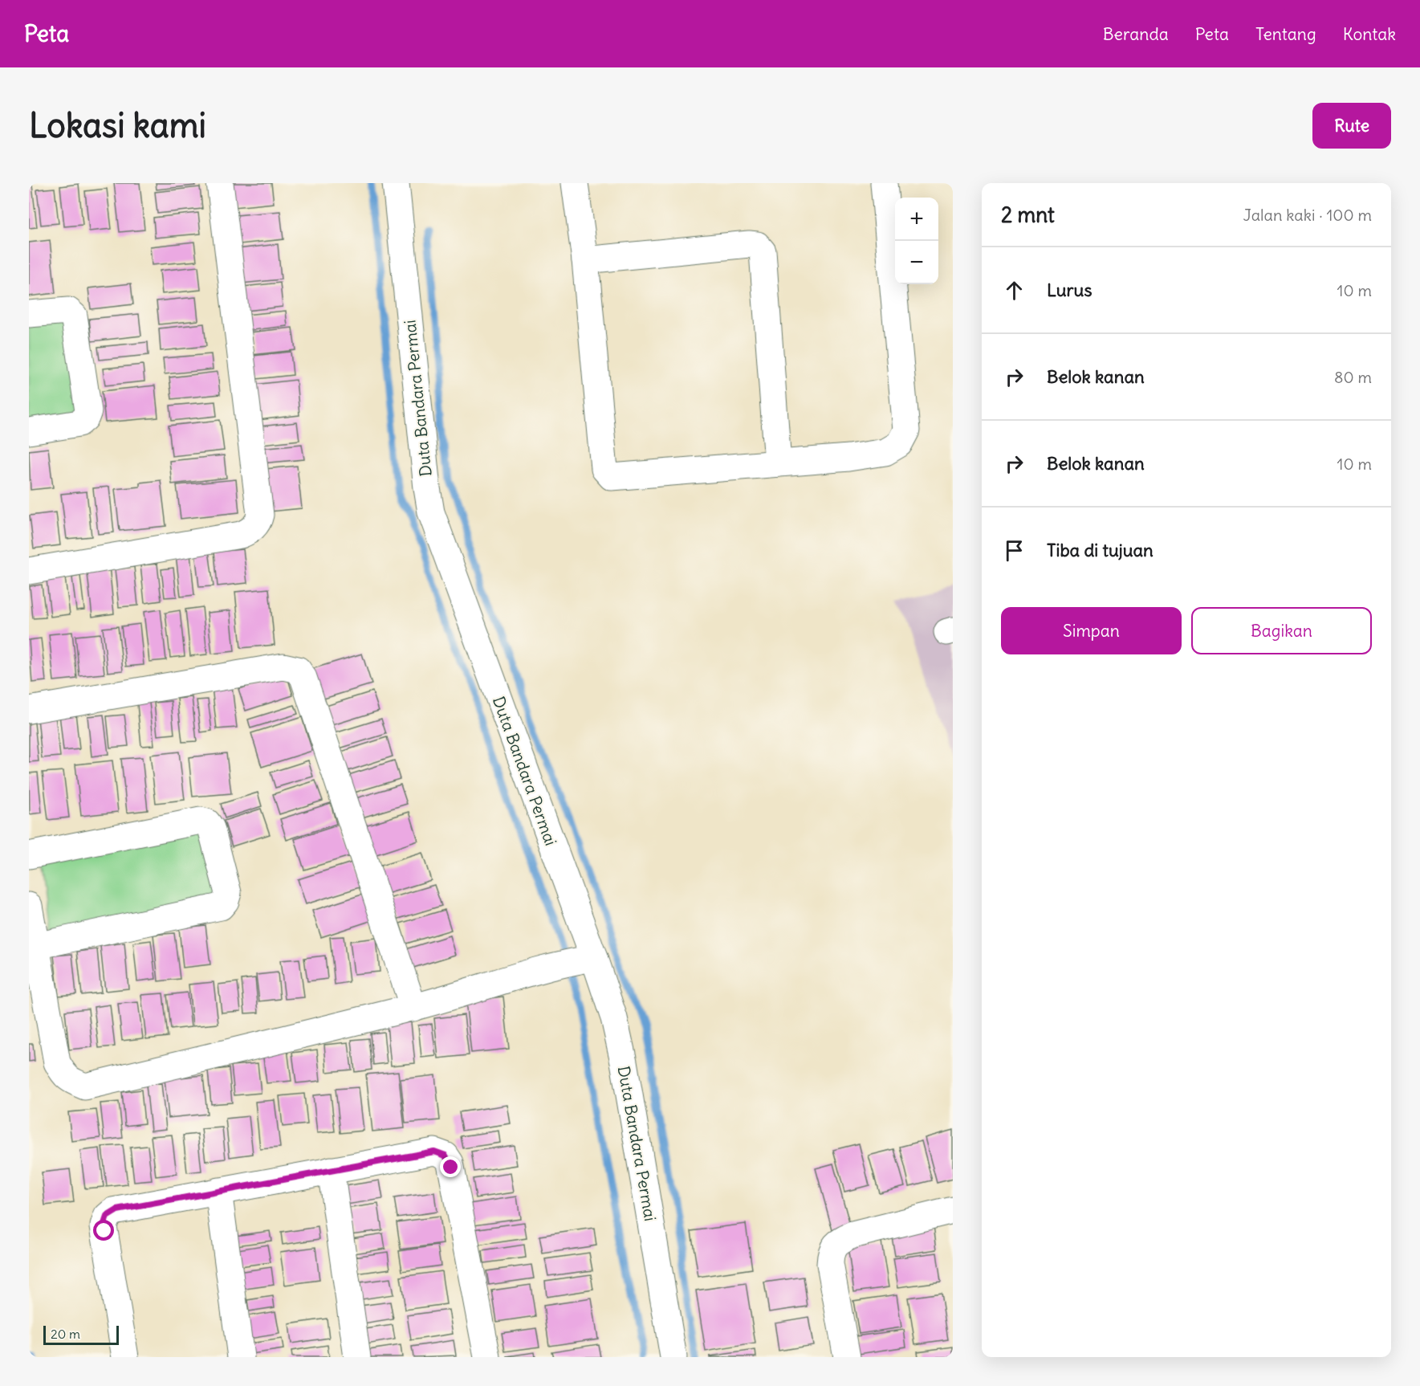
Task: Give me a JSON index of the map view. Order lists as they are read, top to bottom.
{
  "streets": {
    "street": ["Duta Bandara Permai"]
  },
  "scale_bar": "20 m",
  "page": {
    "header": "Peta",
    "nav": [
      "Beranda",
      "Peta",
      "Tentang",
      "Kontak"
    ],
    "buttons": [
      "Rute",
      ["Simpan", "Bagikan"]
    ],
    "title": "Lokasi kami",
    "heading": ["2 mnt", "Jalan kaki · 100 m"],
    "map_buttons": ["+", "−"],
    "list": [
      ["Lurus", "10 m"],
      ["Belok kanan", "80 m"],
      ["Belok kanan", "10 m"],
      "Tiba di tujuan"
    ],
    "scale": "20 m"
  }
}
